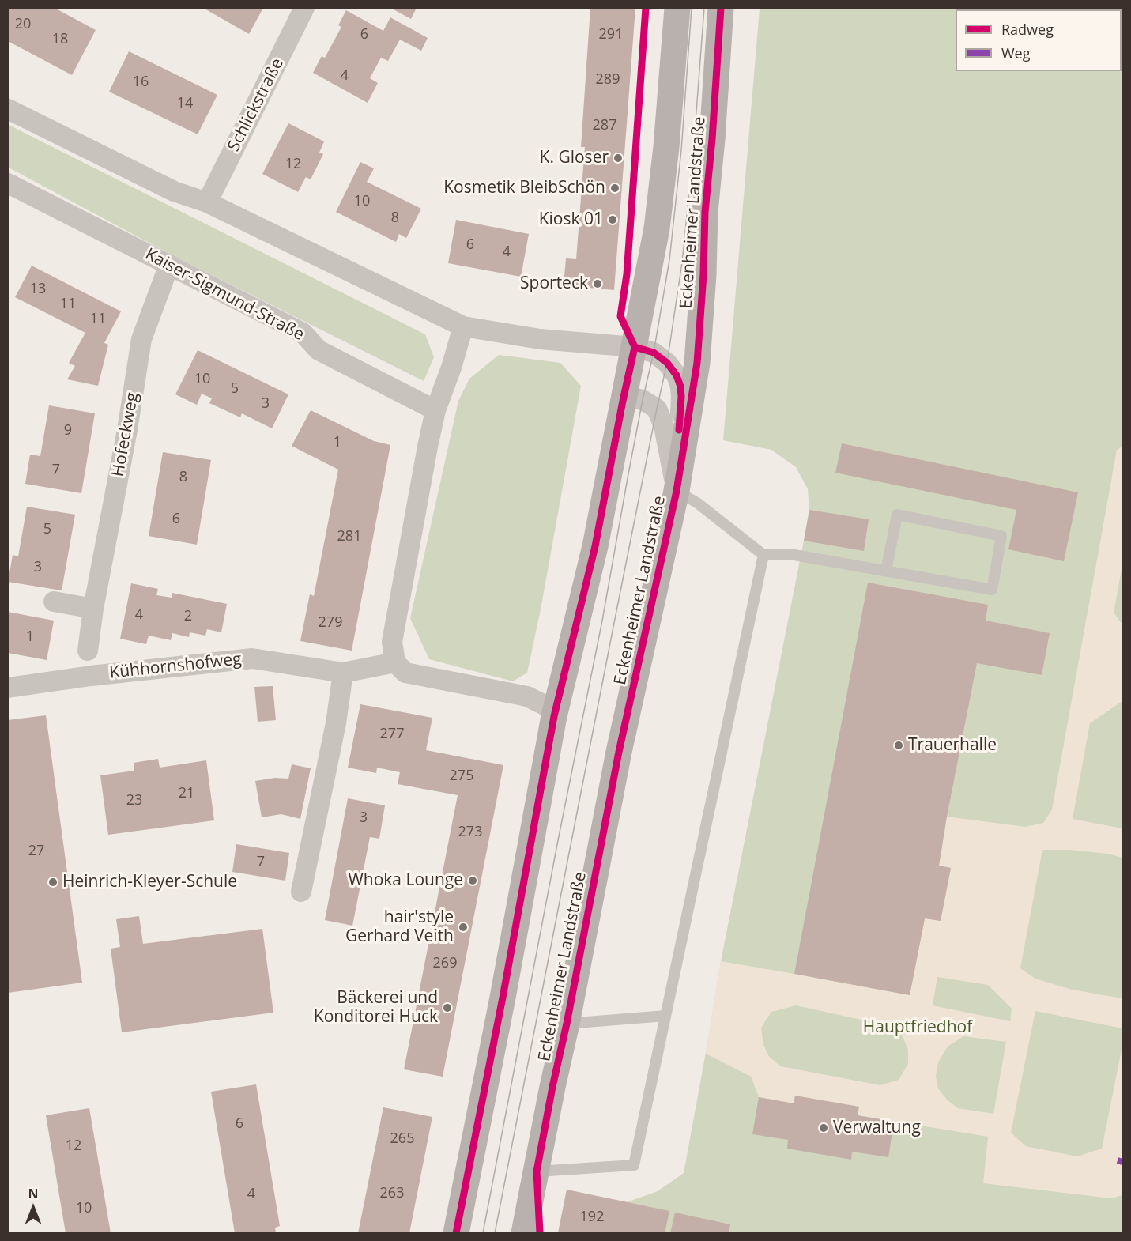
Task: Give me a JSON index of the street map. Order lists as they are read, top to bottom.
{
  "streets": {
    "main road": ["Eckenheimer Landstraße"],
    "street": [
      "Schlickstraße",
      "Kaiser-Sigmund-Straße",
      "Hofeckweg",
      "Kühhornshofweg"
    ]
  },
  "crossings": [
    ["Kaiser-Sigmund-Straße", "Hofeckweg"]
  ],
  "parks": ["Hauptfriedhof"],
  "places": [
    "K. Gloser",
    "Kosmetik BleibSchön",
    "Kiosk 01",
    "Sporteck",
    "Trauerhalle",
    "Whoka Lounge",
    "Heinrich-Kleyer-Schule",
    "hair'style Gerhard Veith",
    "Bäckerei und Konditorei Huck",
    "Verwaltung"
  ],
  "house_numbers": [
    "20",
    "6",
    "291",
    "18",
    "4",
    "289",
    "16",
    "14",
    "287",
    "12",
    "10",
    "8",
    "6",
    "4",
    "13",
    "11",
    "11",
    "10",
    "5",
    "3",
    "9",
    "1",
    "7",
    "8",
    "6",
    "5",
    "281",
    "3",
    "4",
    "2",
    "279",
    "1",
    "277",
    "275",
    "21",
    "23",
    "3",
    "273",
    "27",
    "7",
    "269",
    "6",
    "265",
    "12",
    "263",
    "4",
    "10",
    "192"
  ],
  "legend": ["Radweg", "Weg"],
  "north": "top"
}
